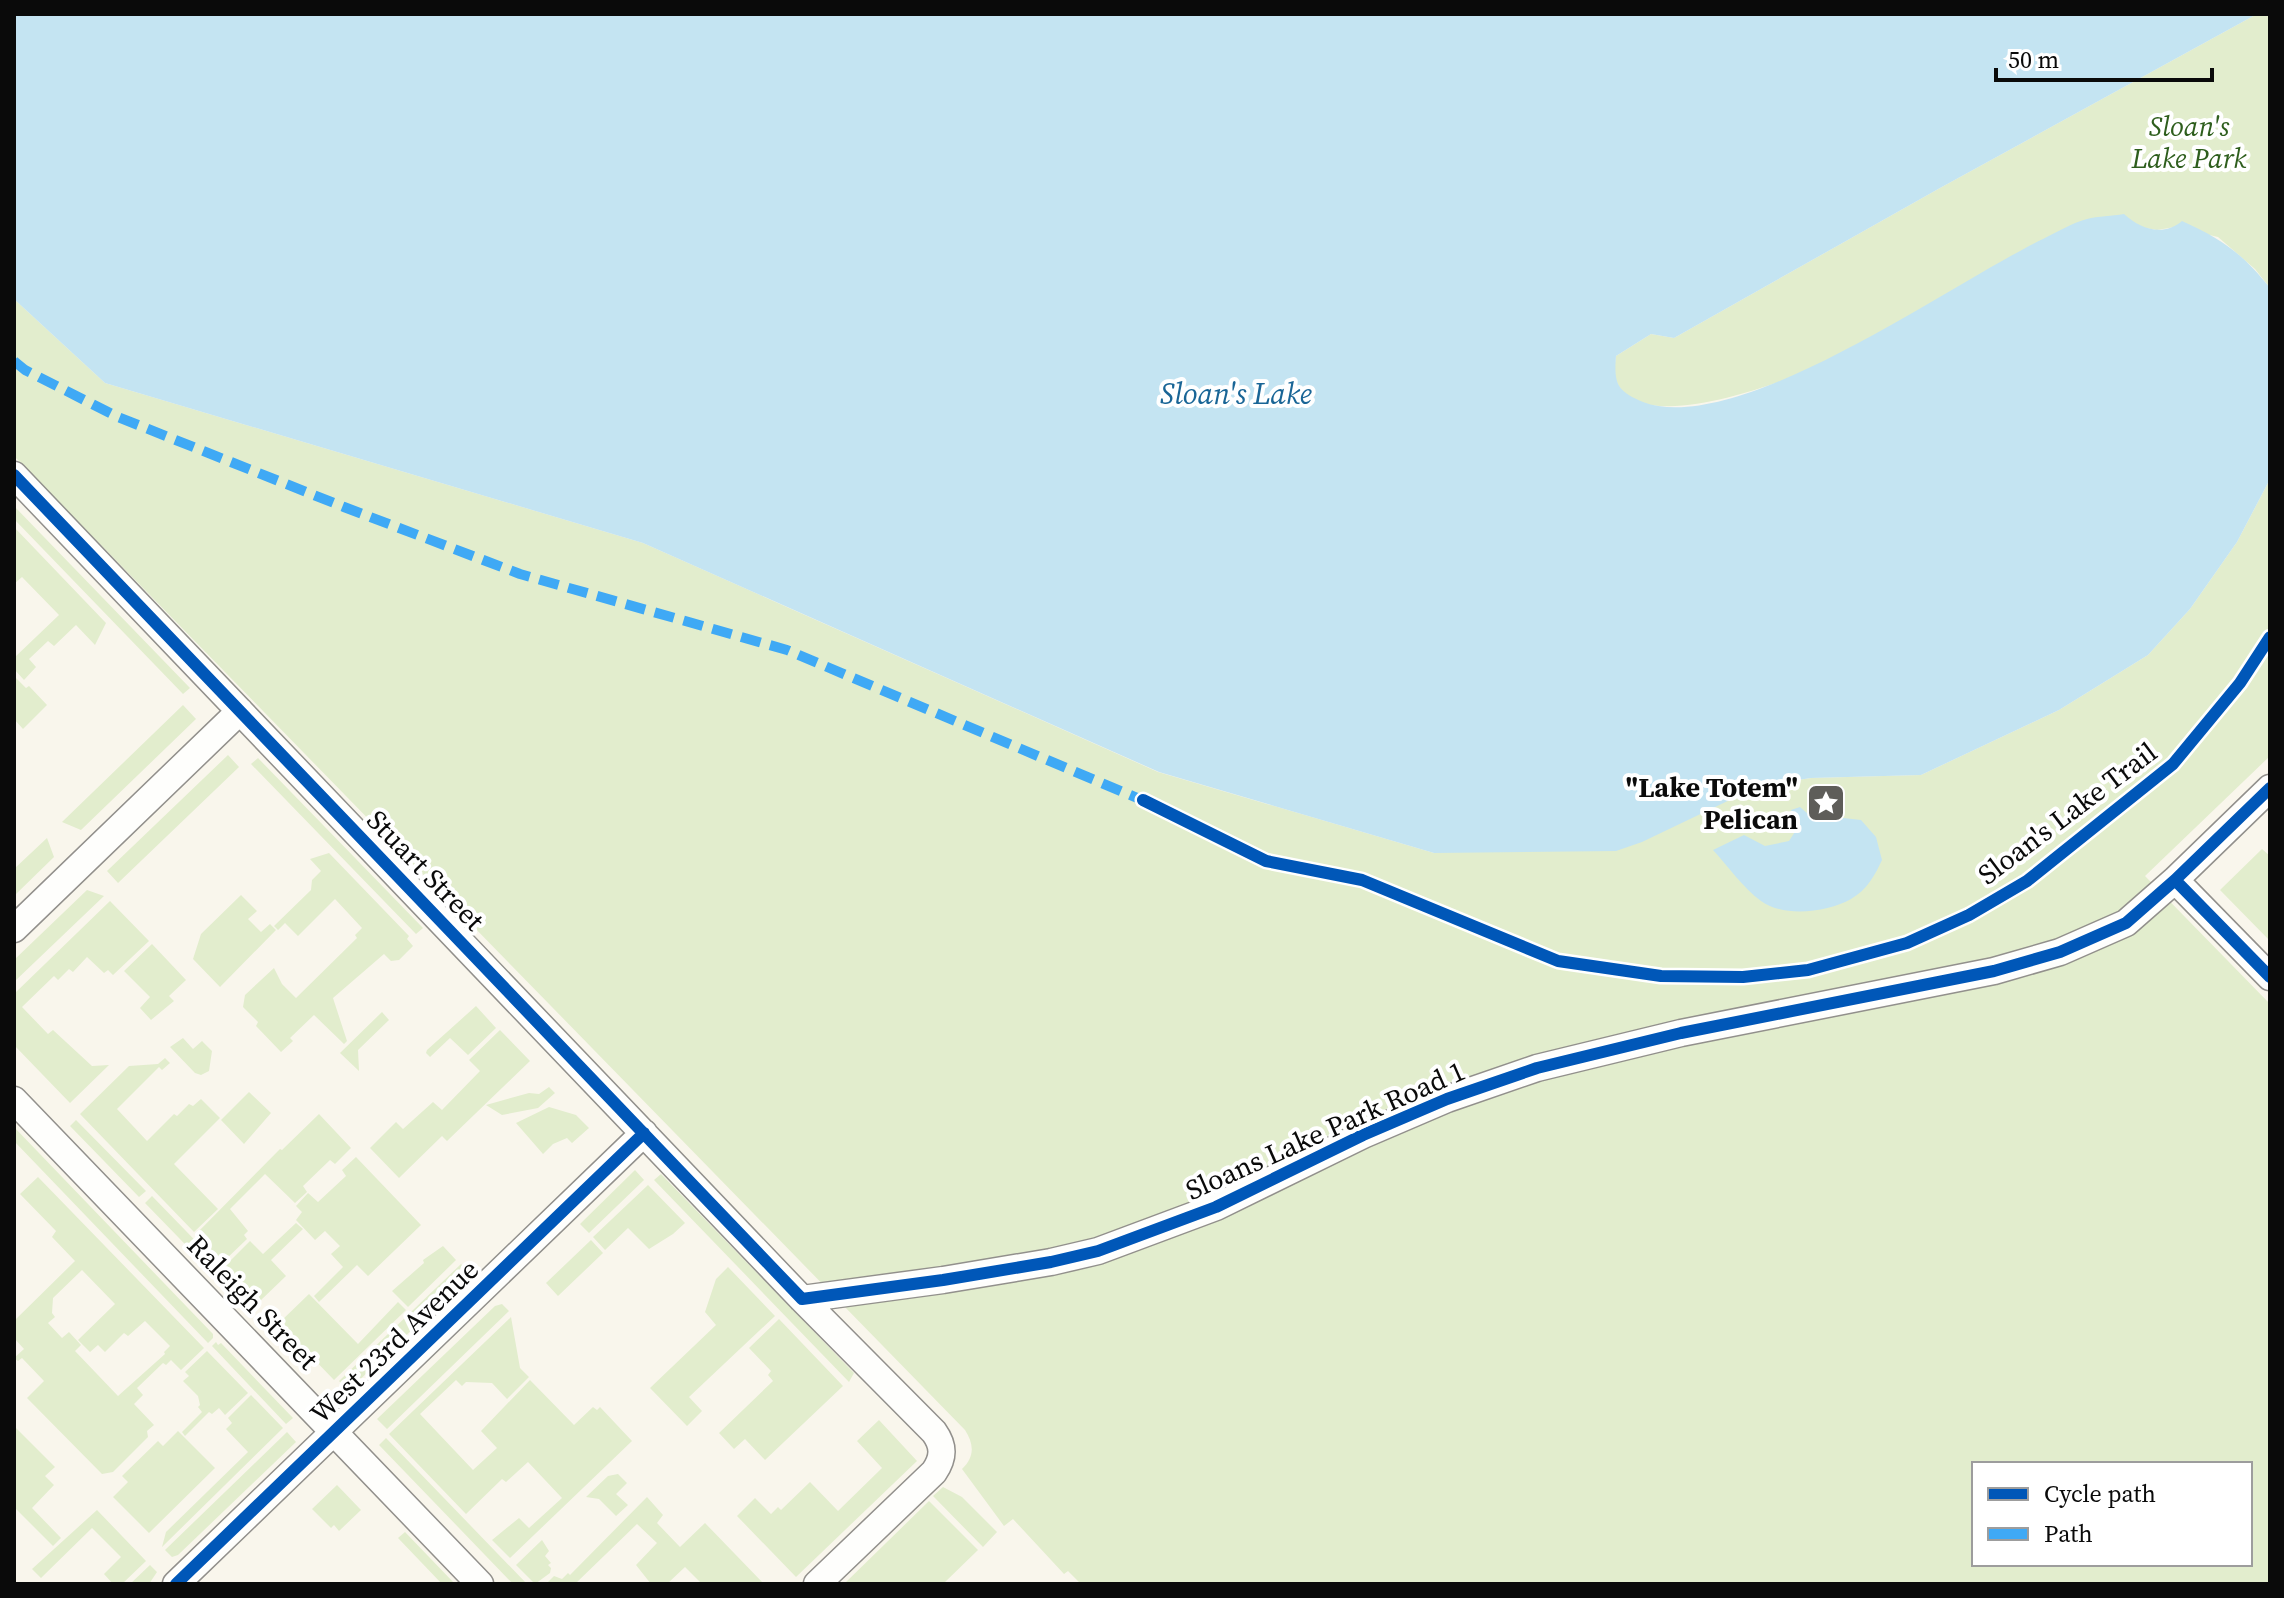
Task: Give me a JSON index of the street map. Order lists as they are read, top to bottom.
{
  "streets": {
    "street": [
      "Stuart Street",
      "Sloans Lake Park Road 1",
      "Raleigh Street",
      "West 23rd Avenue"
    ],
    "cycle path": ["Sloan's Lake Trail"]
  },
  "crossings": [
    ["Stuart Street", "Sloans Lake Park Road 1"],
    ["Stuart Street", "West 23rd Avenue"],
    ["Raleigh Street", "West 23rd Avenue"]
  ],
  "water": ["Sloan's Lake"],
  "parks": ["Sloan's Lake Park"],
  "places": {
    "place": ["\"Lake Totem\" Pelican"]
  },
  "legend": ["Cycle path", "Path"],
  "scale_bar": "50 m"
}
